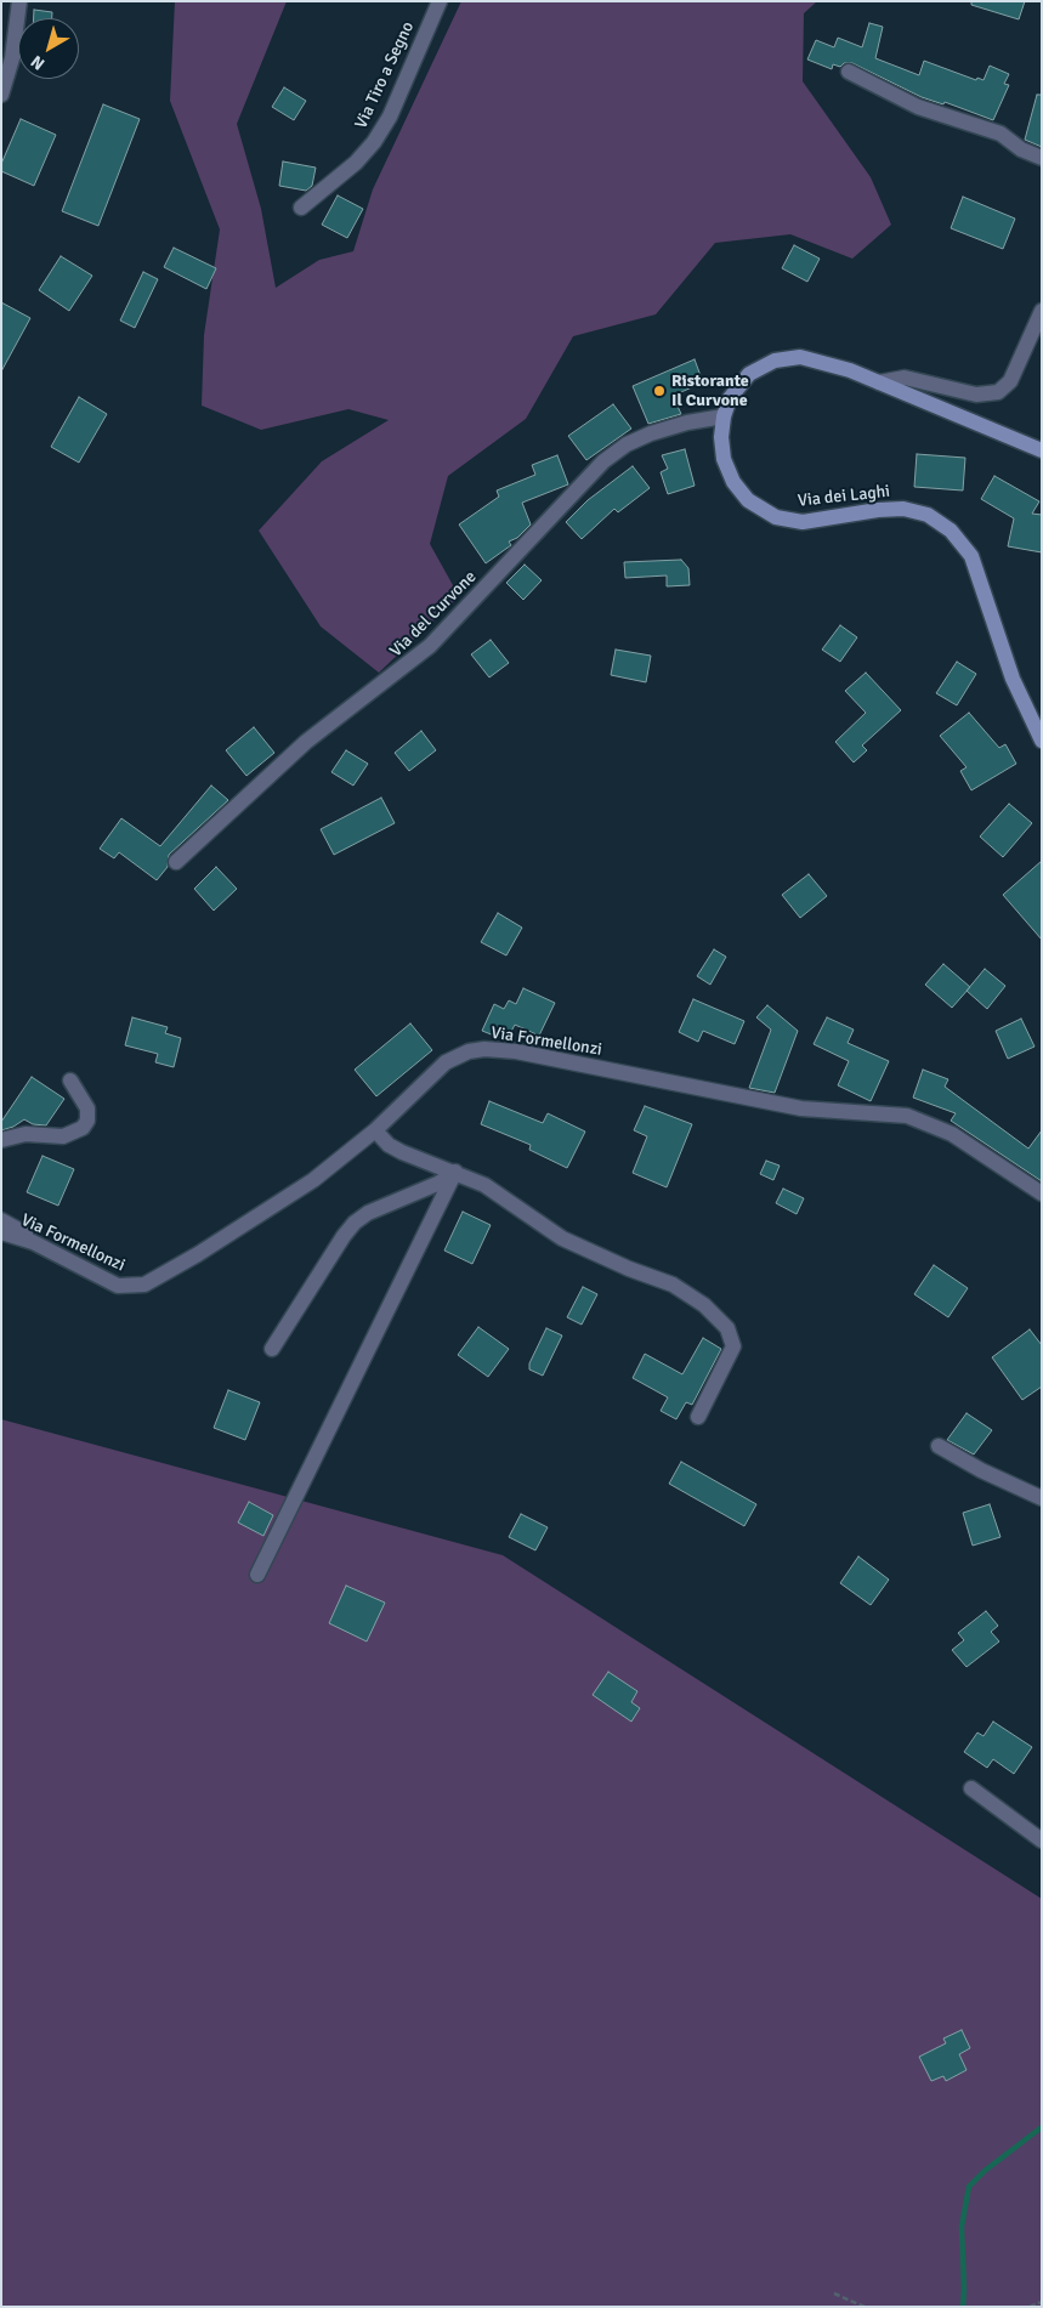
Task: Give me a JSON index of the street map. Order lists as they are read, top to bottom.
{
  "streets": {
    "main road": ["Via dei Laghi"],
    "street": ["Via Tiro a Segno", "Via del Curvone", "Via Formellonzi"]
  },
  "crossings": [
    ["Via dei Laghi", "Via del Curvone"]
  ],
  "places": ["Ristorante Il Curvone"],
  "north": "bottom left"
}
